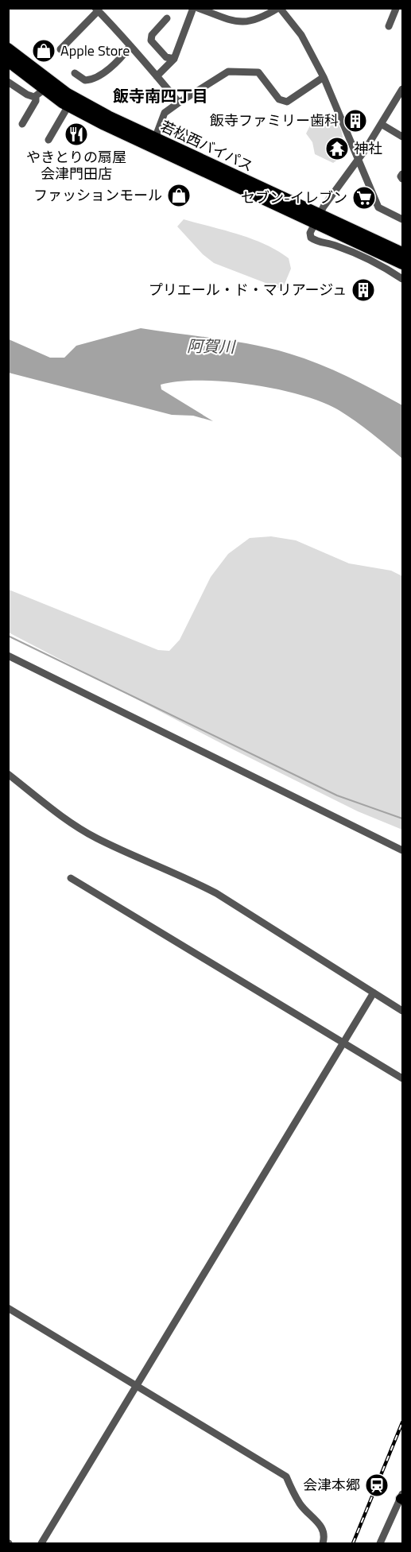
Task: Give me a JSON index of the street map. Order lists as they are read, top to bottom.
{
  "streets": {
    "highway": ["若松西バイパス"]
  },
  "districts": ["飯寺南四丁目"],
  "water": ["阿賀川"],
  "places": {
    "shop": ["Apple Store", "ファッションモール"],
    "building": ["飯寺ファミリー歯科", "プリエール・ド・マリアージュ"],
    "restaurant": ["やきとりの扇屋 会津門田店"],
    "temple": ["神社"],
    "supermarket": ["セブン-イレブン"],
    "station": ["会津本郷"]
  }
}
